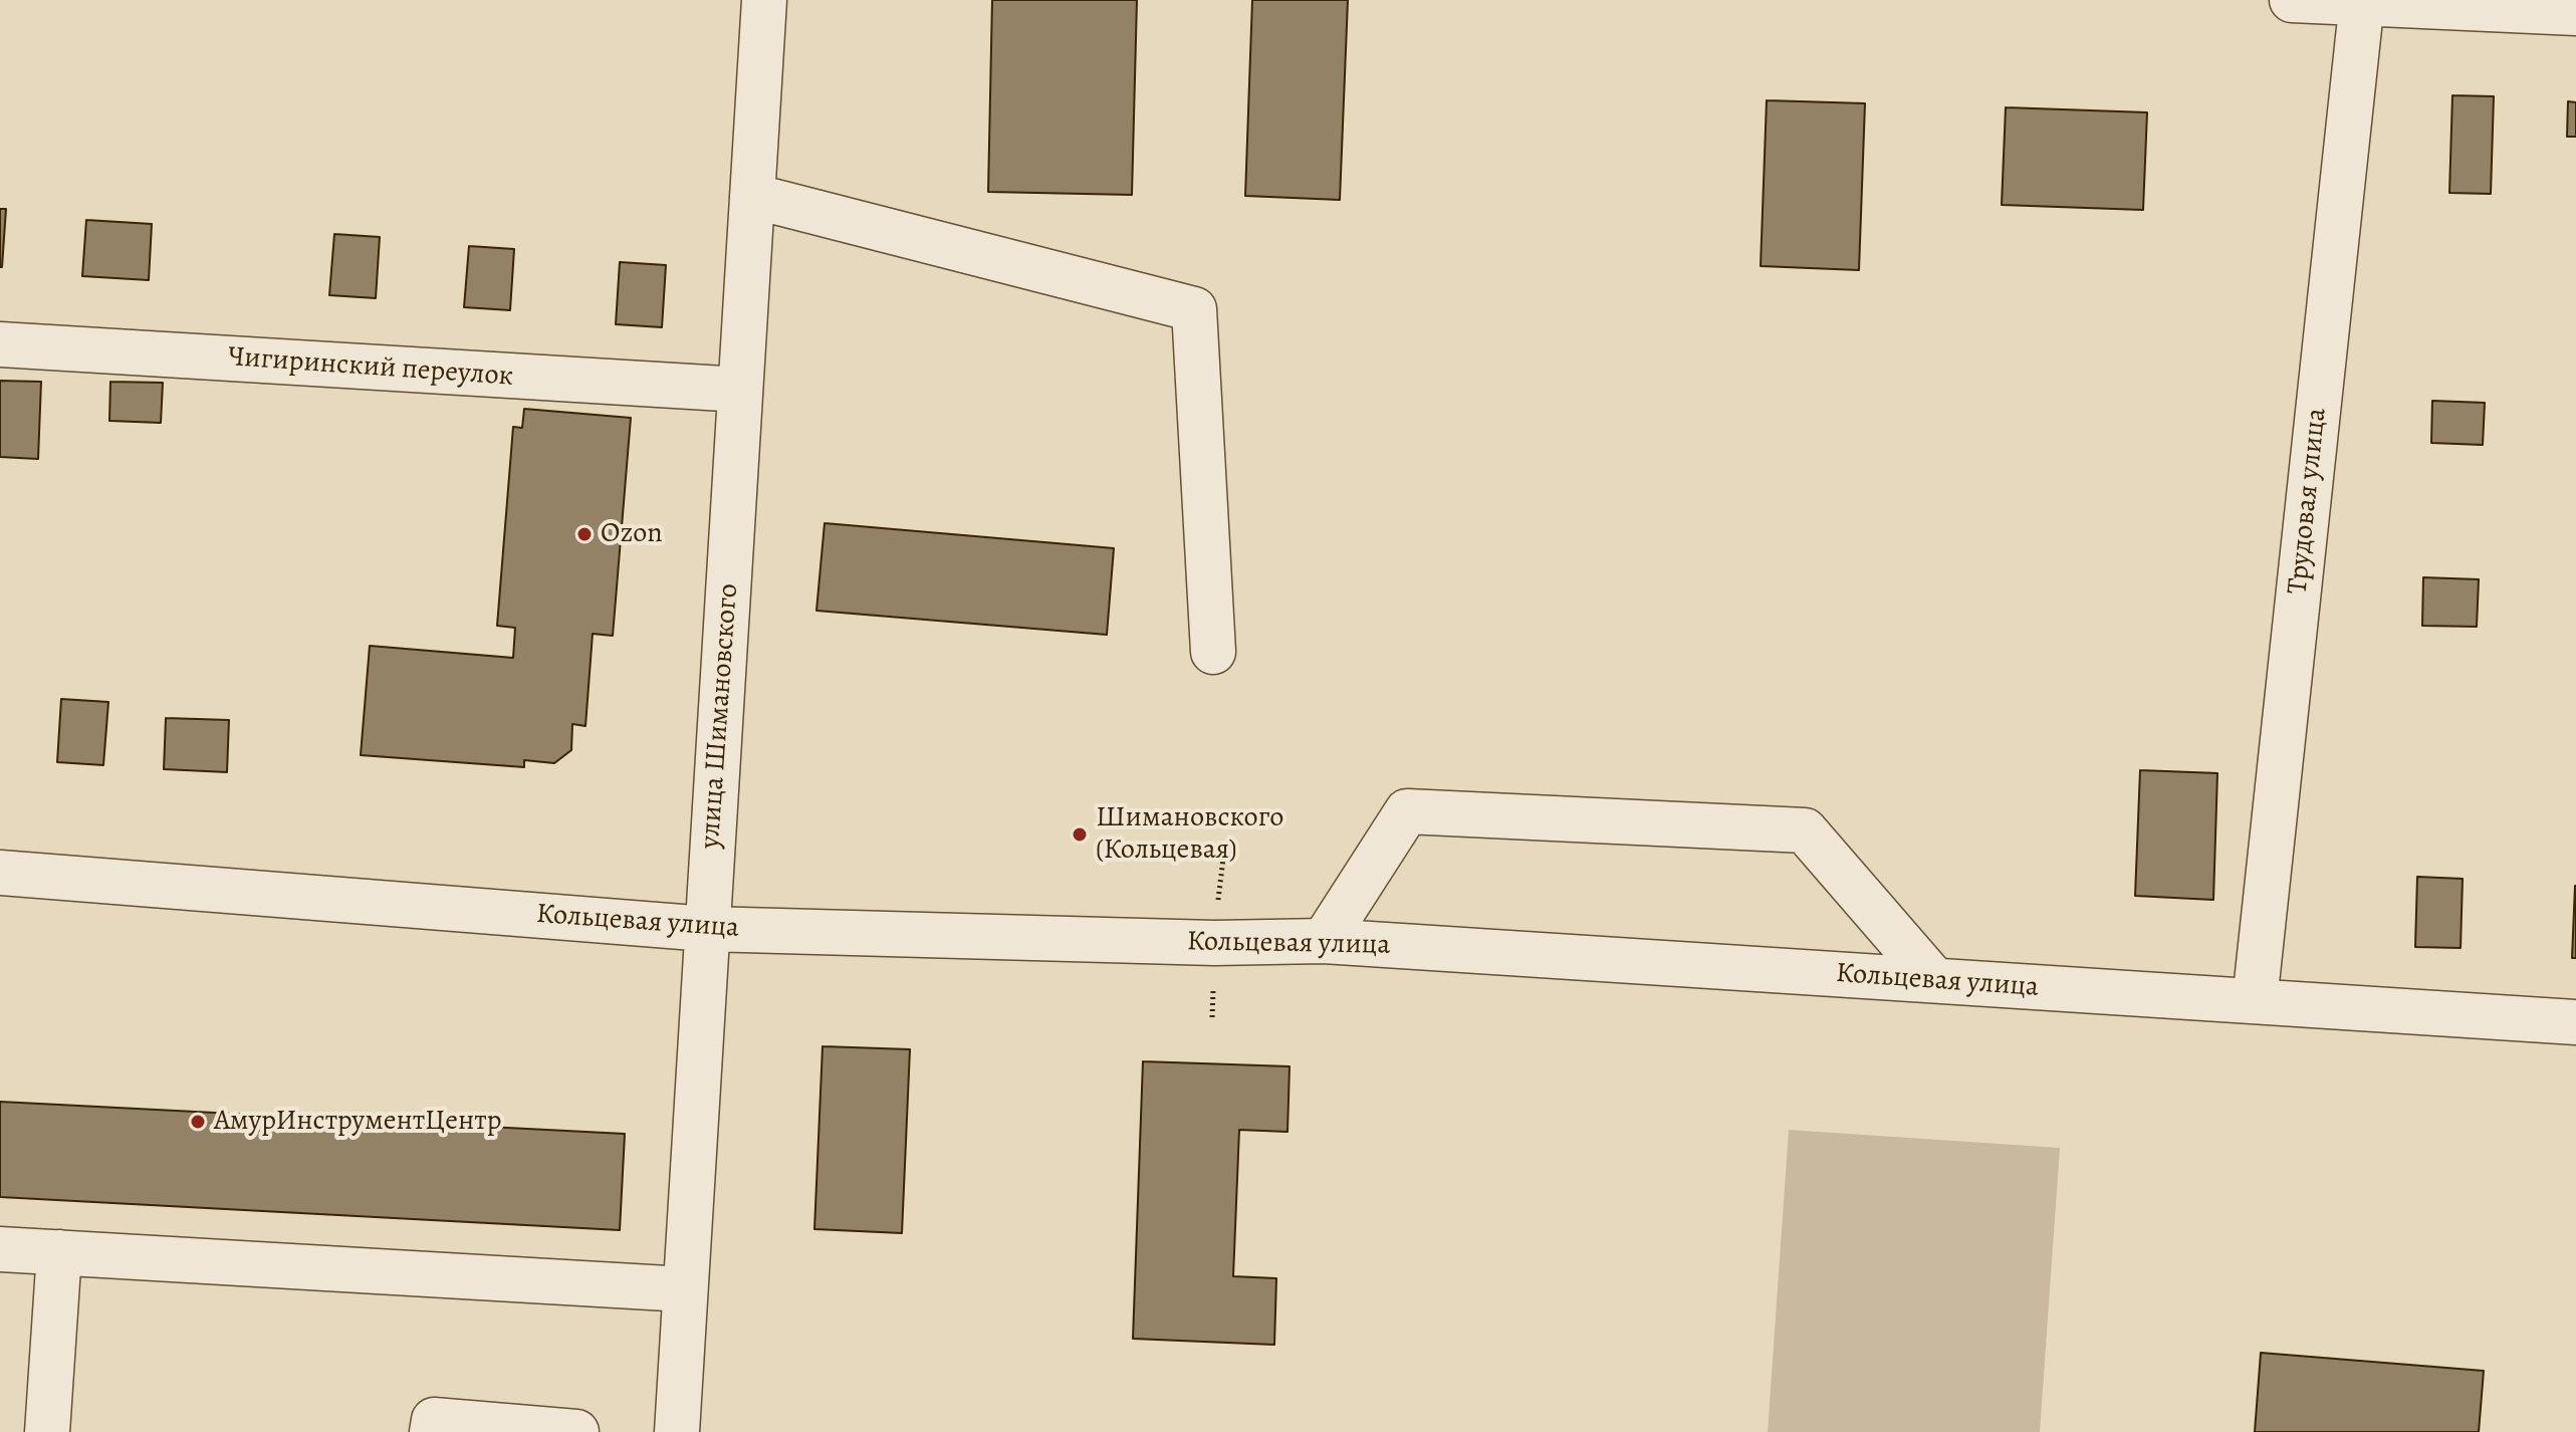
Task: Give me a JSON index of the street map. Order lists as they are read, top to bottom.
{
  "streets": {
    "street": [
      "Чигиринский переулок",
      "Трудовая улица",
      "улица Шимановского",
      "Кольцевая улица"
    ]
  },
  "crossings": [
    ["Чигиринский переулок", "улица Шимановского"],
    ["Трудовая улица", "Кольцевая улица"],
    ["улица Шимановского", "Кольцевая улица"]
  ],
  "places": ["Ozon", "Шимановского (Кольцевая)", "АмурИнструментЦентр"]
}
